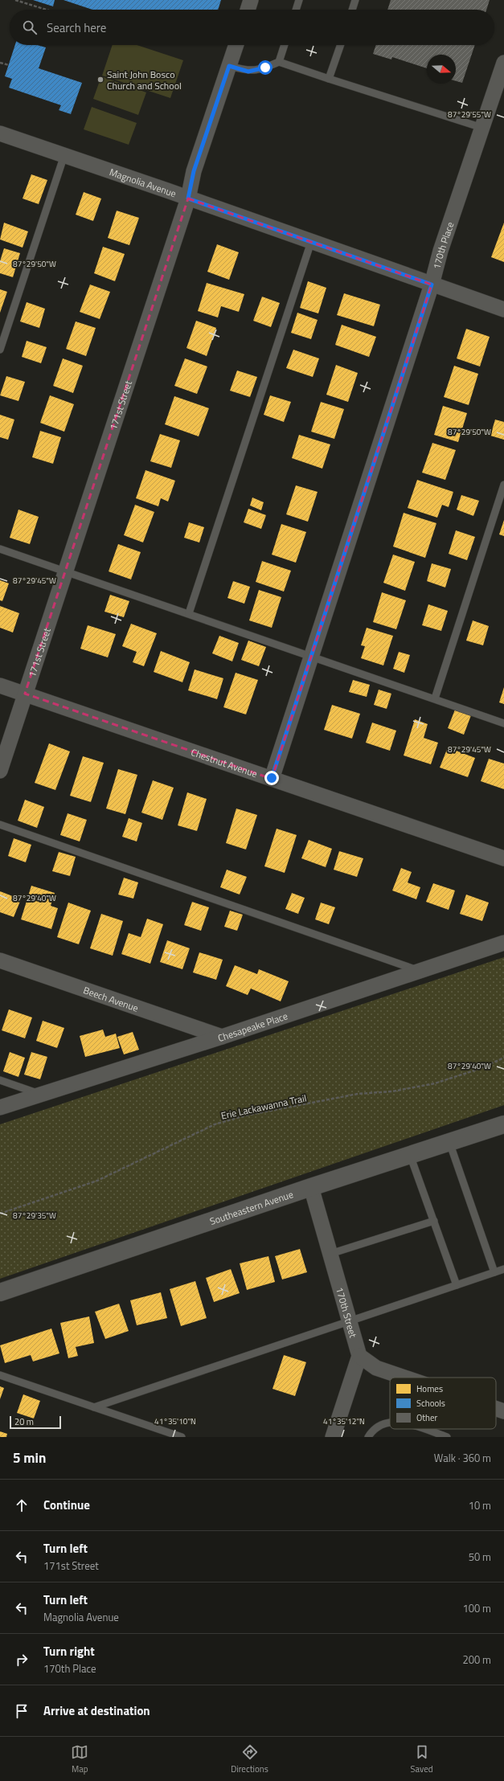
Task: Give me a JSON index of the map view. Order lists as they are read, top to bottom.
{
  "streets": {
    "street": [
      "Magnolia Avenue",
      "170th Place",
      "171st Street",
      "Chestnut Avenue",
      "Beech Avenue",
      "Chesapeake Place",
      "Southeastern Avenue",
      "170th Street"
    ],
    "path": ["Erie Lackawanna Trail"]
  },
  "crossings": [
    ["Magnolia Avenue", "170th Place"],
    ["Magnolia Avenue", "171st Street"],
    ["170th Place", "Chestnut Avenue"],
    ["171st Street", "Chestnut Avenue"],
    ["Beech Avenue", "Chesapeake Place"],
    ["Southeastern Avenue", "170th Street"]
  ],
  "places": ["Saint John Bosco Church and School"],
  "legend": ["Homes", "Schools", "Other"],
  "scale_bar": "20 m",
  "north": "right",
  "page": {
    "search": "Search here",
    "scale": "20 m",
    "heading": ["5 min", "Walk · 360 m"],
    "list": [
      ["Continue", "10 m"],
      ["Turn left", "171st Street", "50 m"],
      ["Turn left", "Magnolia Avenue", "100 m"],
      ["Turn right", "170th Place", "200 m"],
      "Arrive at destination"
    ],
    "nav": ["Map", "Directions", "Saved"]
  },
  "coordinates": [
    "87°29'55\"W",
    "87°29'50\"W",
    "87°29'45\"W",
    "87°29'40\"W",
    "87°29'35\"W",
    "41°35'10\"N",
    "41°35'12\"N"
  ]
}
